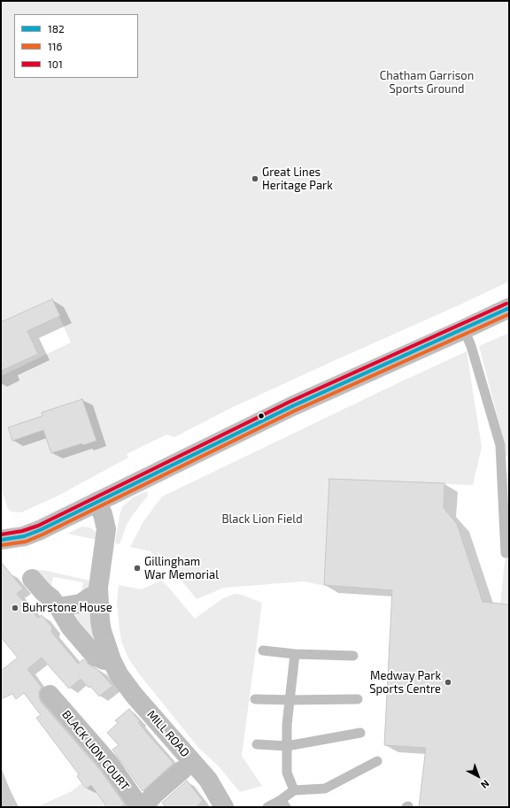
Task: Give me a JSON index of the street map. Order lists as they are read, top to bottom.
{
  "streets": {
    "street": ["MILL ROAD", "BLACK LION COURT"]
  },
  "parks": ["Chatham Garrison Sports Ground", "Black Lion Field"],
  "places": [
    "Great Lines Heritage Park",
    "Gillingham War Memorial",
    "Buhrstone House",
    "Medway Park Sports Centre"
  ],
  "lines": ["transit line 101", "transit line 182", "transit line 116"],
  "legend": ["182", "116", "101"],
  "north": "bottom right"
}
